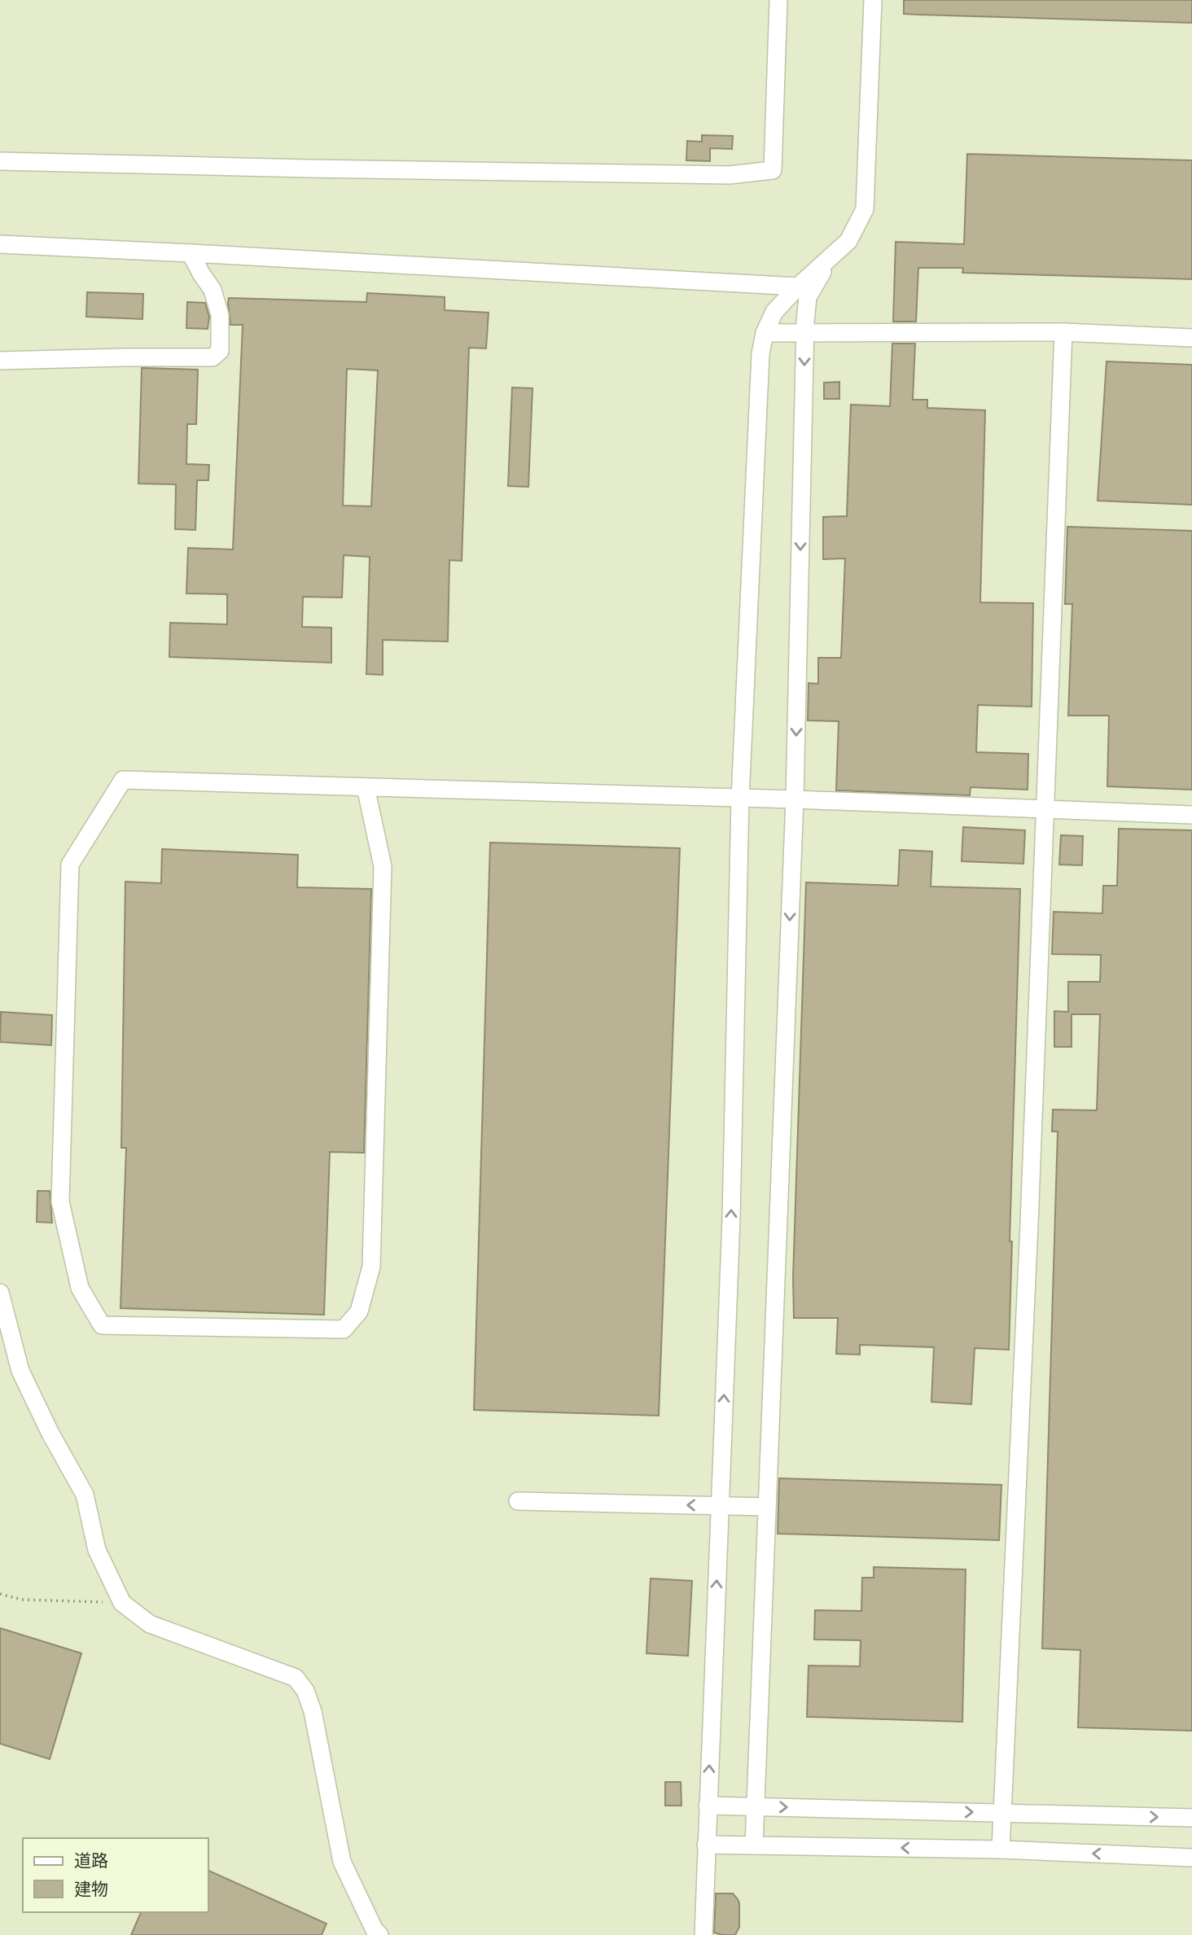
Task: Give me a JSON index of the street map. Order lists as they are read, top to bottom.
{
  "legend": ["道路", "建物"]
}
